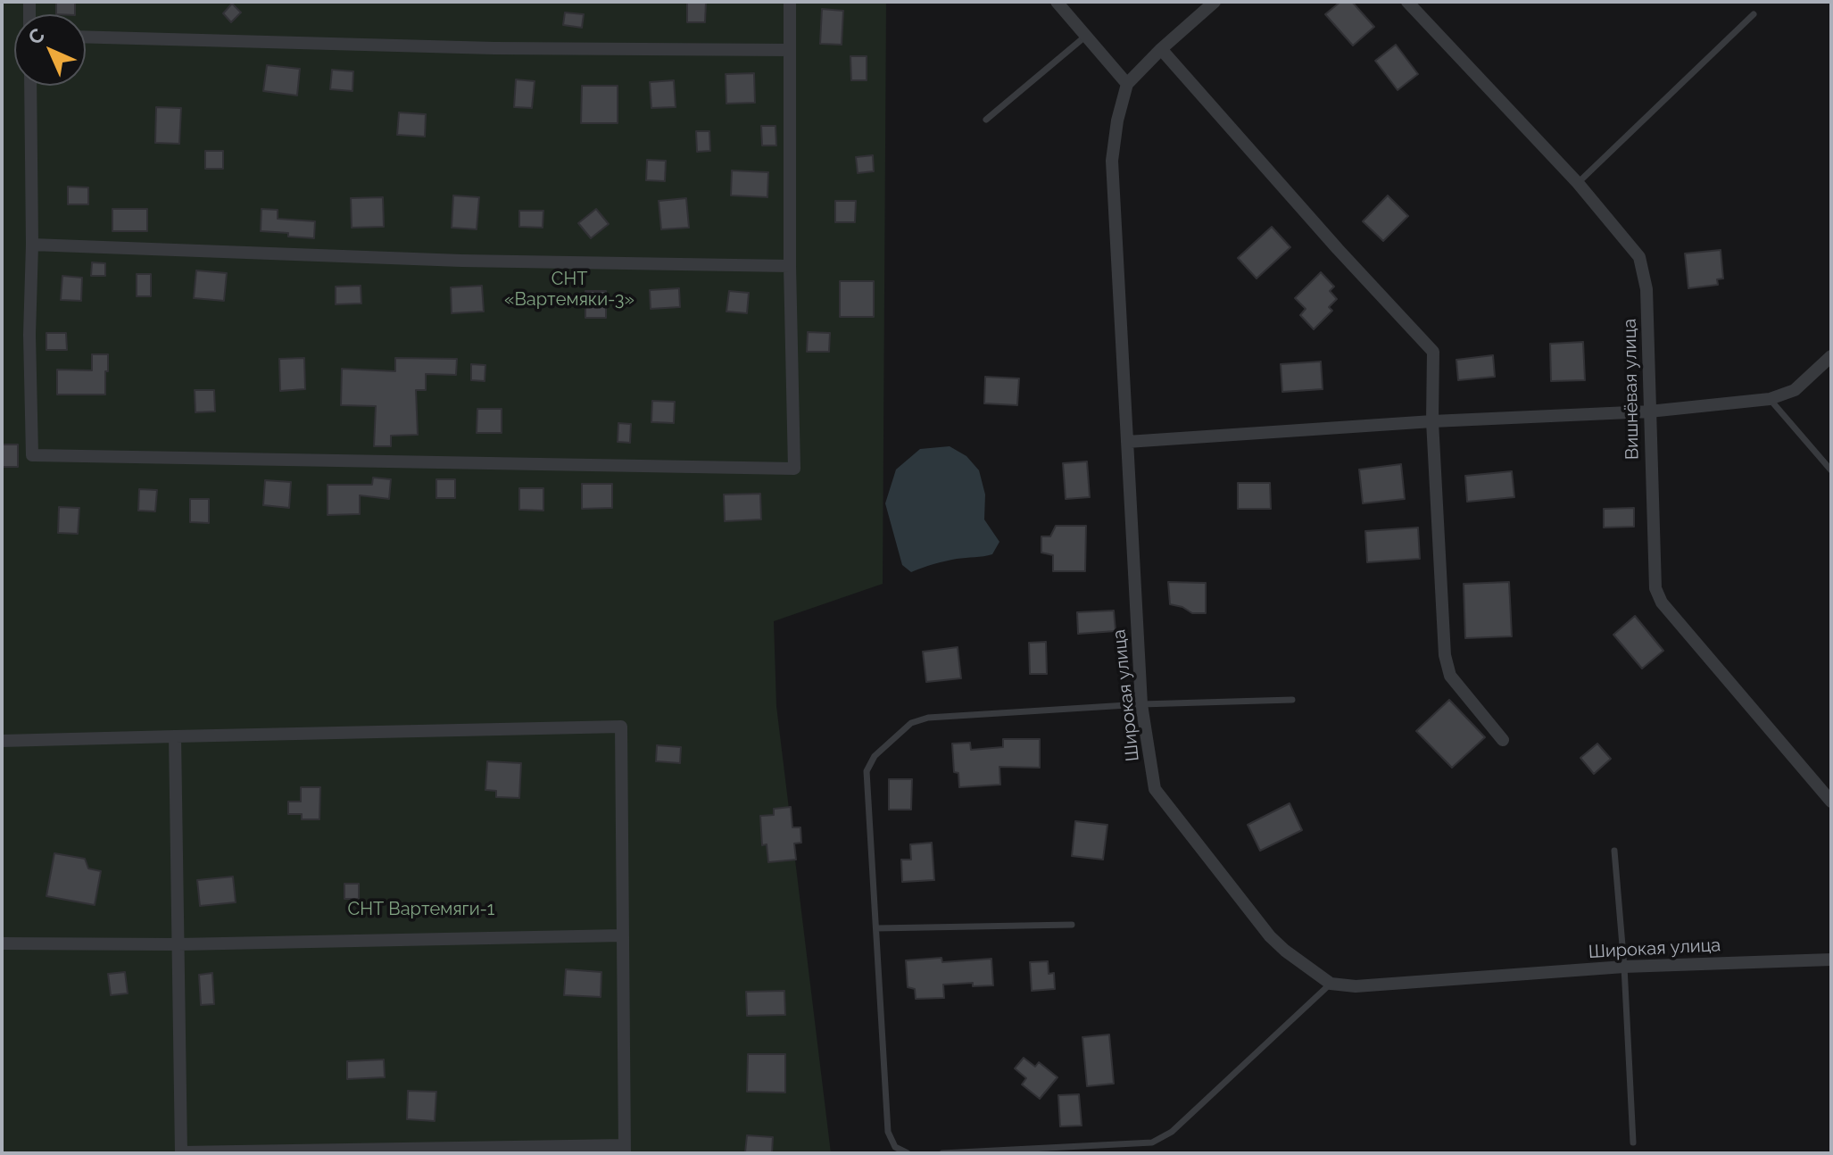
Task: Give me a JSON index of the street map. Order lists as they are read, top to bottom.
{
  "streets": {
    "street": ["Вишнёвая улица", "Широкая улица"]
  },
  "parks": ["СНТ «Вартемяки-3»", "СНТ Вартемяги-1"],
  "north": "top left"
}
